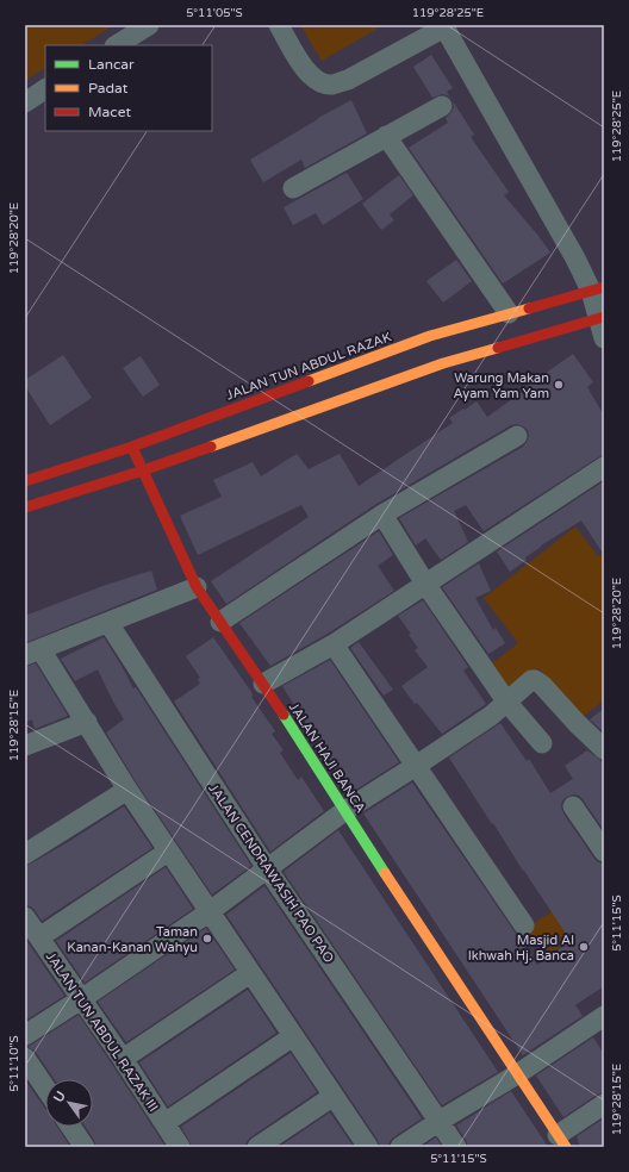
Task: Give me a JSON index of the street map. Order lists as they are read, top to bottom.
{
  "streets": {
    "main road": ["JALAN TUN ABDUL RAZAK", "JALAN HAJI BANCA"],
    "street": ["JALAN CENDRAWASIH PAO PAO", "JALAN TUN ABDUL RAZAK III"]
  },
  "crossings": [
    ["JALAN TUN ABDUL RAZAK", "JALAN HAJI BANCA"]
  ],
  "places": ["Warung Makan Ayam Yam Yam", "Taman Kanan-Kanan Wahyu", "Masjid Al Ikhwah Hj. Banca"],
  "legend": ["Lancar", "Padat", "Macet"],
  "north": "top left",
  "coordinates": [
    "5°11'05\"S",
    "119°28'25\"E",
    "119°28'20\"E",
    "119°28'15\"E",
    "5°11'15\"S",
    "5°11'10\"S"
  ]
}
